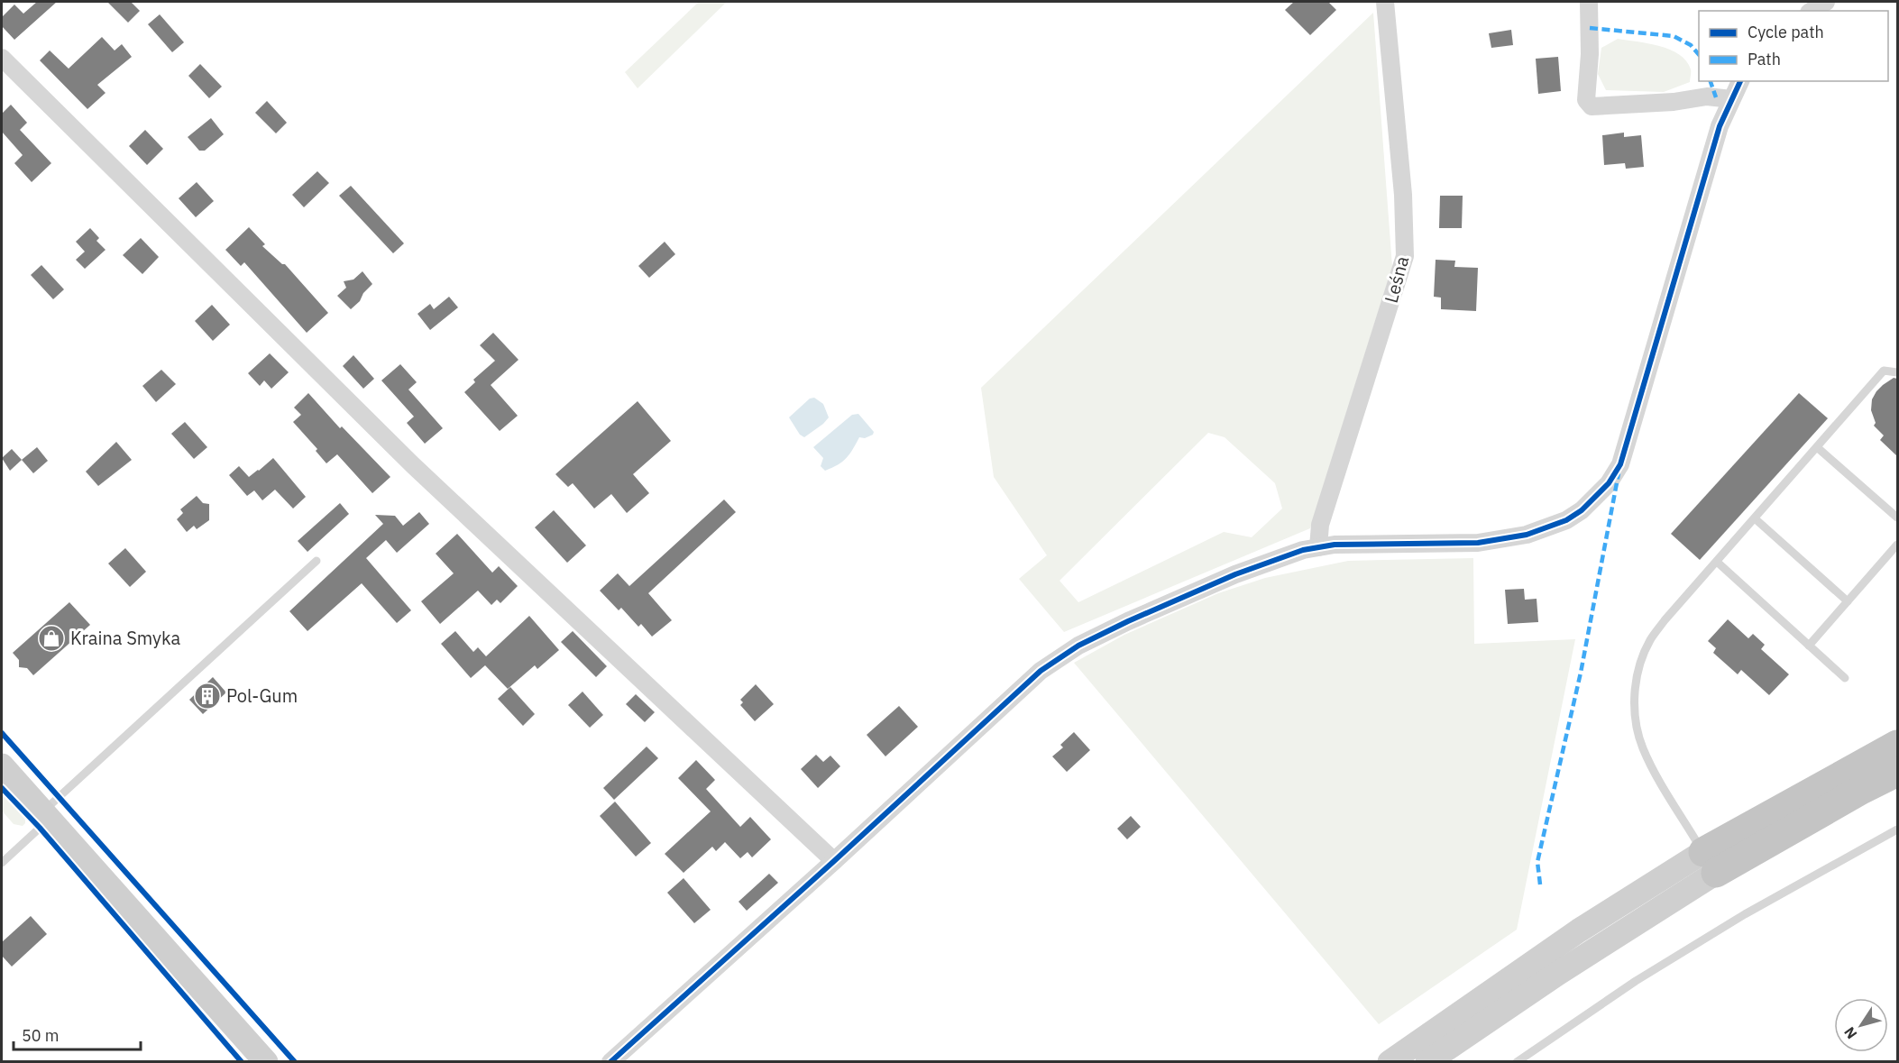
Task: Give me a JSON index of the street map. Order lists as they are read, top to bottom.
{
  "streets": {
    "street": ["Leśna"]
  },
  "places": {
    "shop": ["Kraina Smyka"],
    "building": ["Pol-Gum"]
  },
  "legend": ["Cycle path", "Path"],
  "scale_bar": "50 m",
  "north": "bottom left"
}
